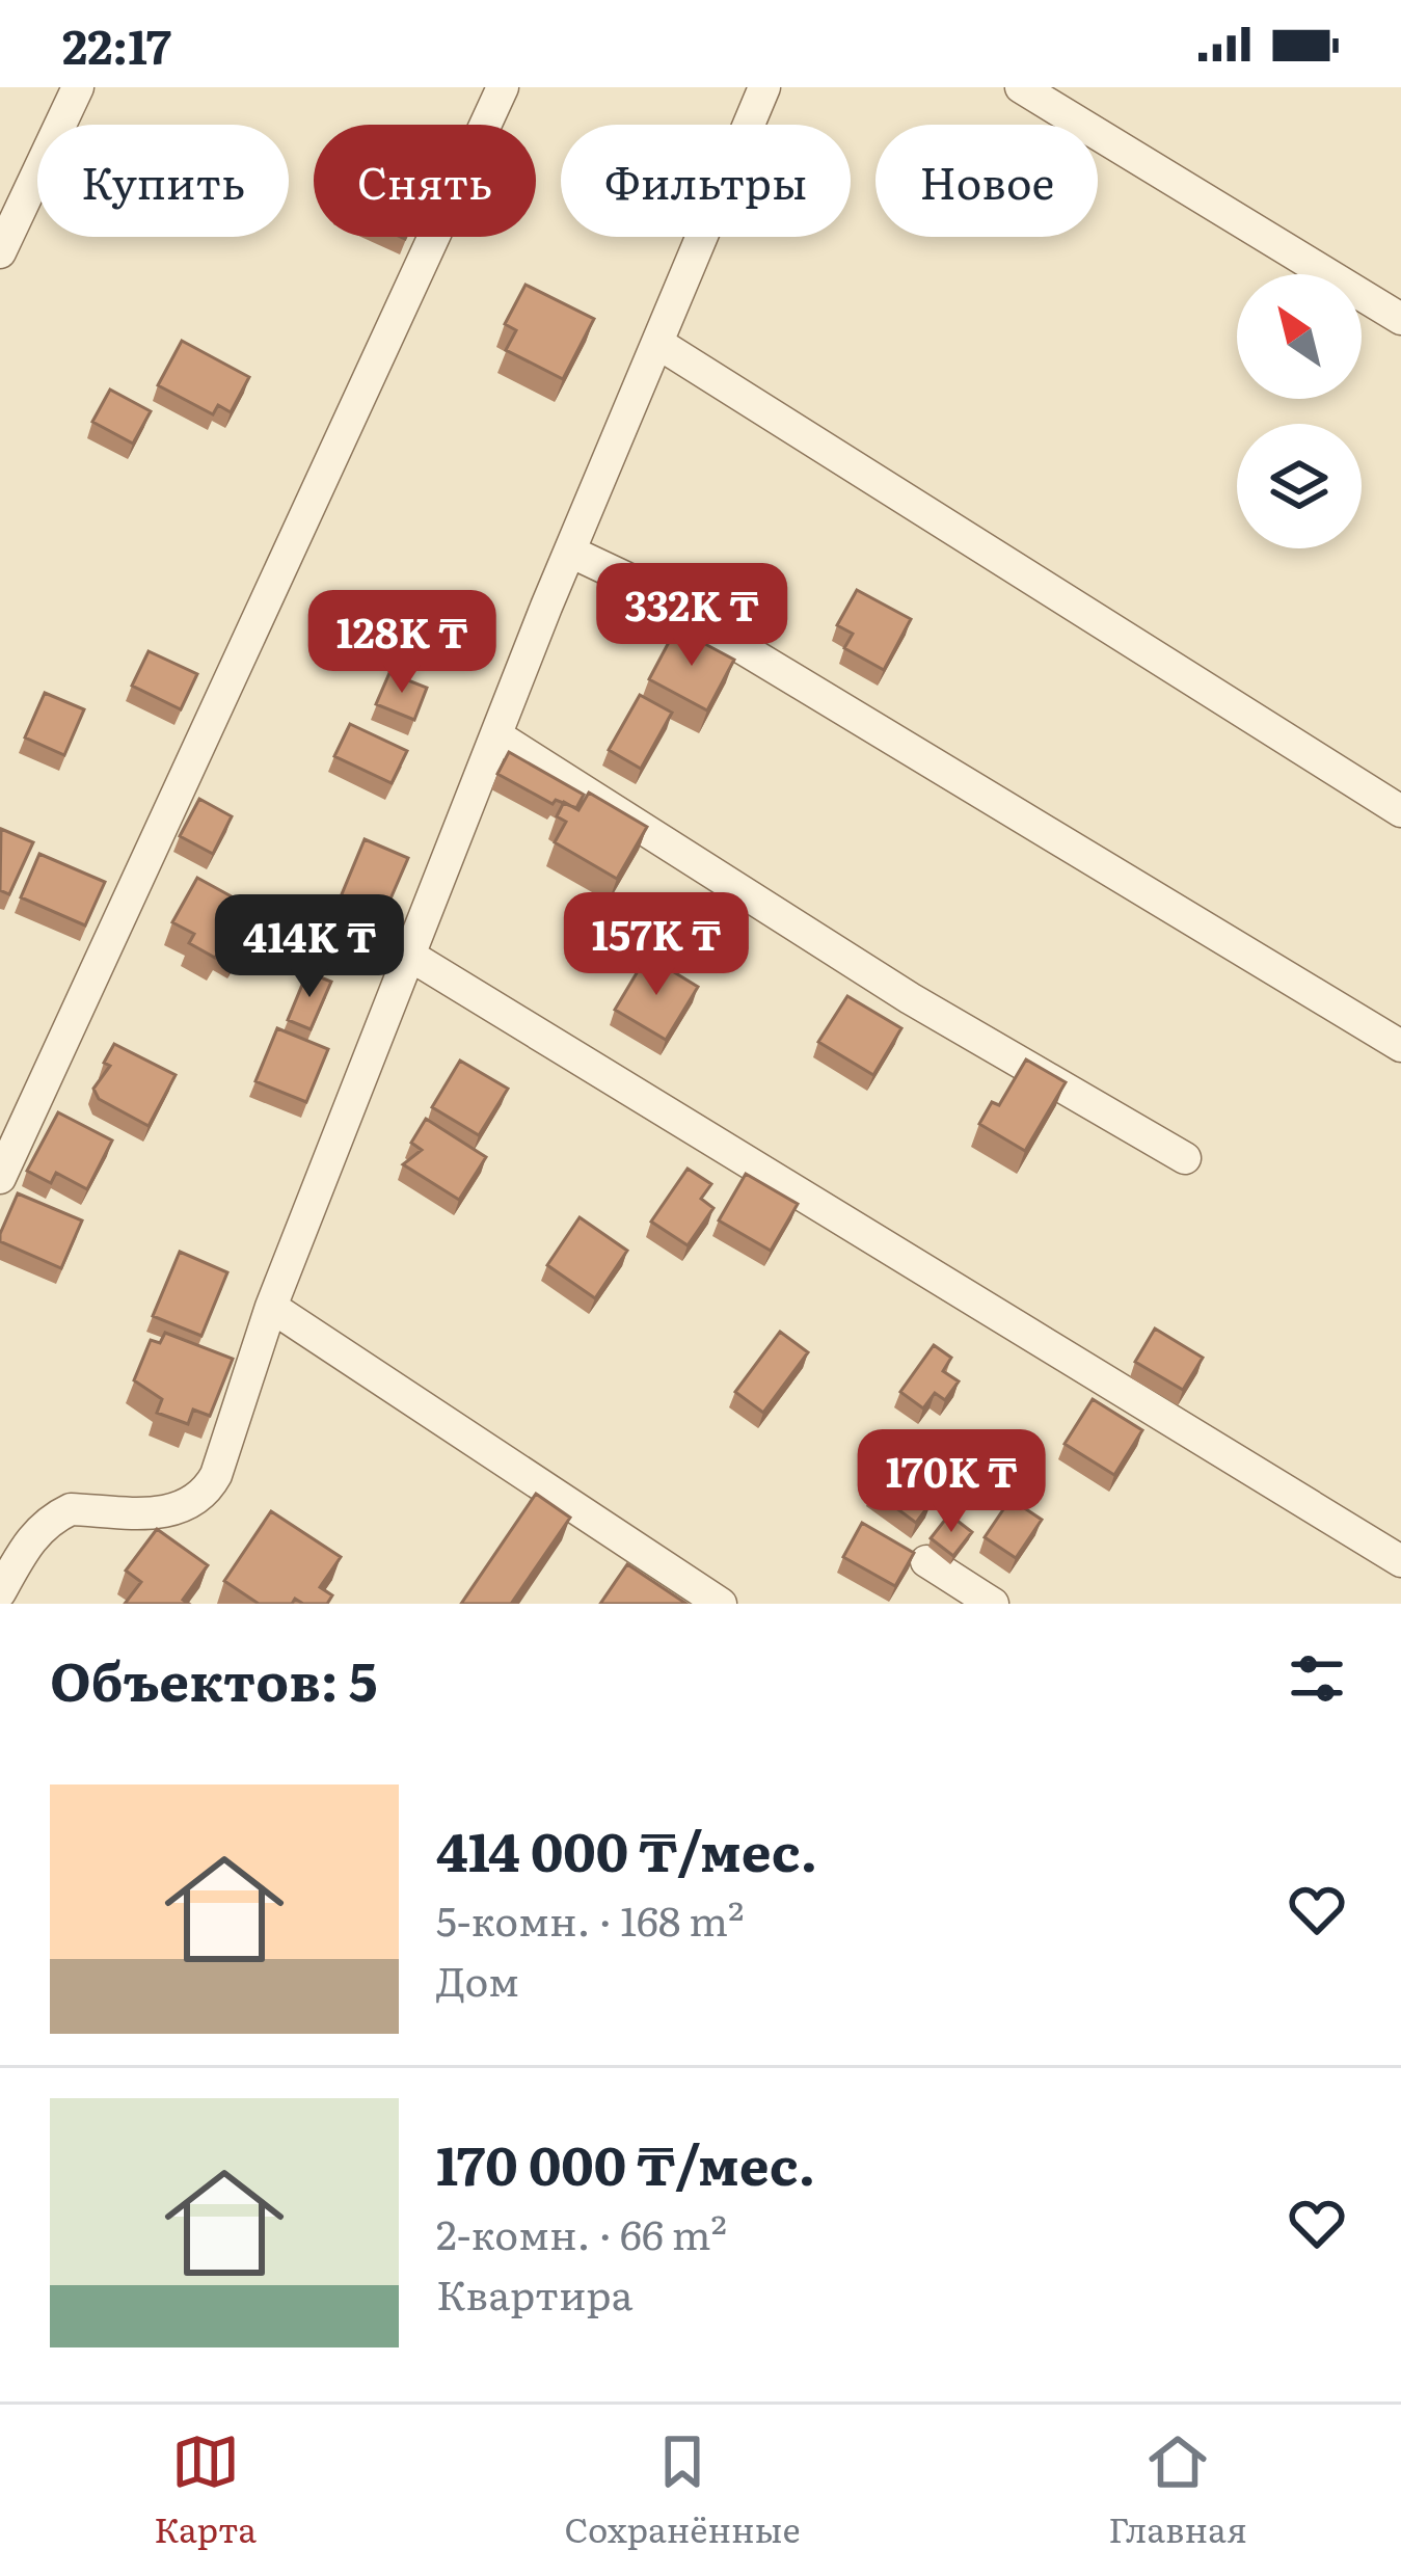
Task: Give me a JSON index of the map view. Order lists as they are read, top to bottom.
{
  "north": "top left",
  "page": {
    "status": "22:17",
    "chip": [
      "Купить",
      "Снять",
      "Фильтры",
      "Новое"
    ],
    "price": [
      "332K ₸",
      "128K ₸",
      "157K ₸",
      "414K ₸",
      "170K ₸"
    ],
    "heading": "Объектов: 5",
    "list": [
      {
        "name": "414 000 ₸/мес.",
        "note": "5-комн. · 168 m² · Дом"
      },
      {
        "name": "170 000 ₸/мес.",
        "note": "2-комн. · 66 m² · Квартира"
      }
    ],
    "tabs": ["Карта", "Сохранённые", "Главная"]
  }
}
